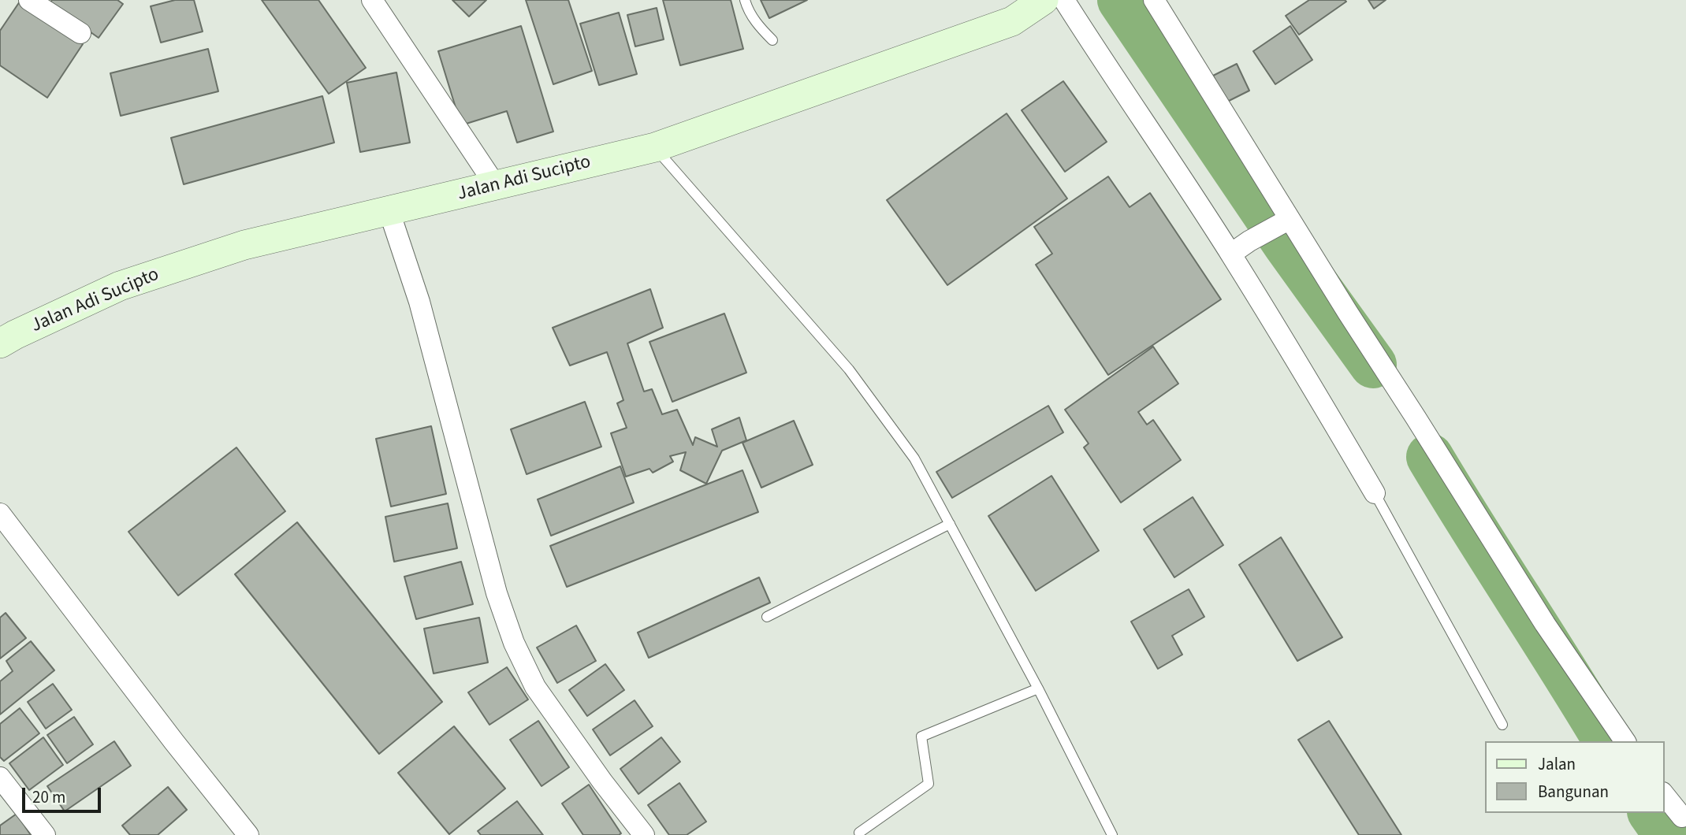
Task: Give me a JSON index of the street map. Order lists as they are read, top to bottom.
{
  "streets": {
    "main road": ["Jalan Adi Sucipto"]
  },
  "legend": ["Jalan", "Bangunan"],
  "scale_bar": "20 m"
}
